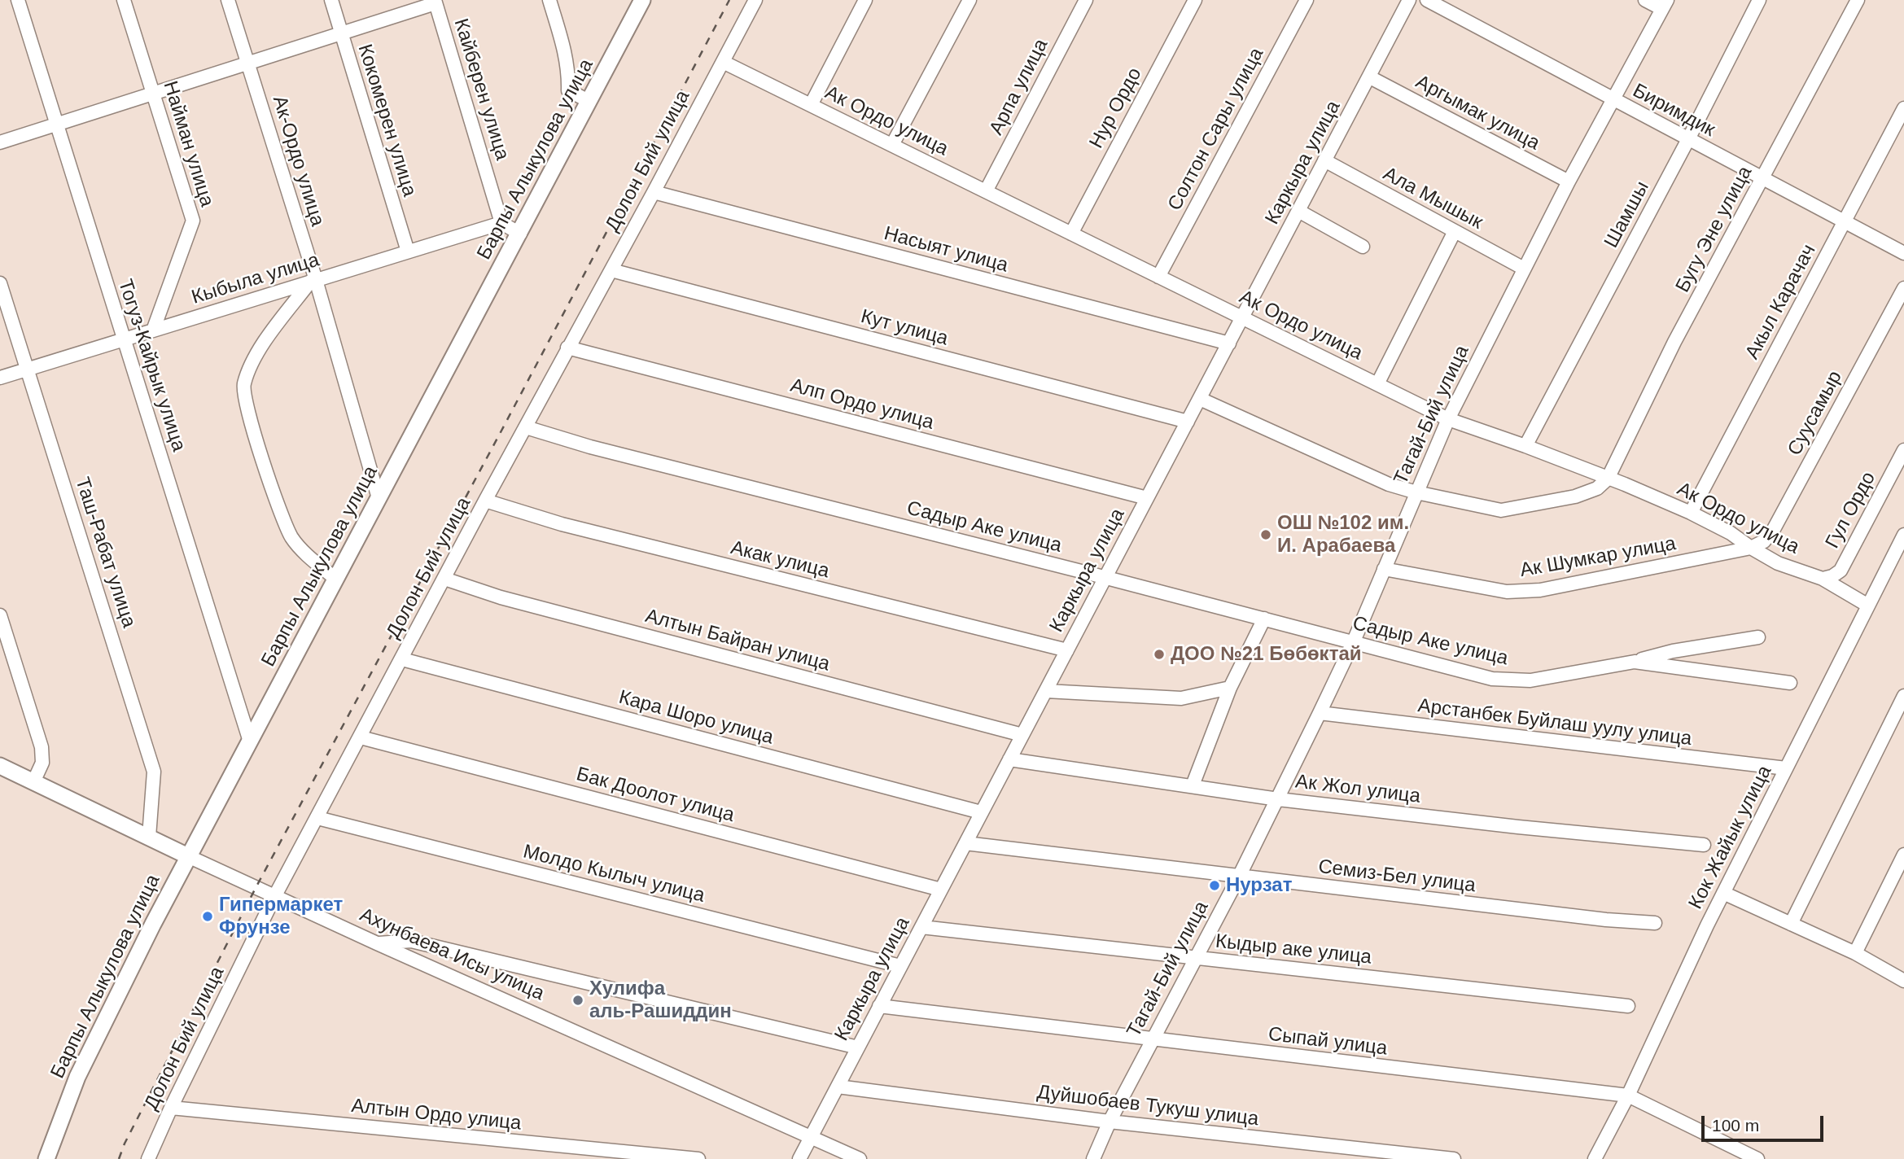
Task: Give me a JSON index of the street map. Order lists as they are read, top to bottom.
{
  "streets": {
    "main road": ["Барпы Алыкулова улица", "Ахунбаева Исы улица"],
    "street": [
      "Арпа улица",
      "Кайберен улица",
      "Нур Ордо",
      "Биримдик",
      "Аргымак улица",
      "Кокомерен улица",
      "Ак Ордо улица",
      "Солтон Сары улица",
      "Найман улица",
      "Ак-Ордо улица",
      "Долон Бий улица",
      "Каркыра улица",
      "Ала Мышык",
      "Шамшы",
      "Бугу Эне улица",
      "Насыят улица",
      "Кыбыла улица",
      "Акыл Карачач",
      "Кут улица",
      "Тогуз-Кайрык улица",
      "Алп Ордо улица",
      "Суусамыр",
      "Тагай-Бий улица",
      "Гул Ордо",
      "Садыр Аке улица",
      "Таш-Рабат улица",
      "Ак Шумкар улица",
      "Акак улица",
      "Алтын Байран улица",
      "Кара Шоро улица",
      "Арстанбек Буйлаш уулу улица",
      "Ак Жол улица",
      "Бак Доолот улица",
      "Кок Жайык улица",
      "Молдо Кылыч улица",
      "Семиз-Бел улица",
      "Кыдыр аке улица",
      "Сыпай улица",
      "Дуйшобаев Тукуш улица",
      "Алтын Ордо улица"
    ]
  },
  "crossings": [
    ["Арпа улица", "Ак Ордо улица"],
    ["Кайберен улица", "Кыбыла улица"],
    ["Нур Ордо", "Ак Ордо улица"],
    ["Биримдик", "Шамшы"],
    ["Биримдик", "Бугу Эне улица"],
    ["Биримдик", "Акыл Карачач"],
    ["Биримдик", "Тагай-Бий улица"],
    ["Аргымак улица", "Каркыра улица"],
    ["Аргымак улица", "Тагай-Бий улица"],
    ["Кокомерен улица", "Кыбыла улица"],
    ["Ак Ордо улица", "Солтон Сары улица"],
    ["Ак Ордо улица", "Долон Бий улица"],
    ["Ак Ордо улица", "Каркыра улица"],
    ["Ак Ордо улица", "Шамшы"],
    ["Ак Ордо улица", "Бугу Эне улица"],
    ["Ак Ордо улица", "Акыл Карачач"],
    ["Ак Ордо улица", "Суусамыр"],
    ["Ак Ордо улица", "Тагай-Бий улица"],
    ["Ак Ордо улица", "Гул Ордо"],
    ["Ак Ордо улица", "Ак Шумкар улица"],
    ["Ак Ордо улица", "Кок Жайык улица"],
    ["Найман улица", "Кыбыла улица"],
    ["Барпы Алыкулова улица", "Ак-Ордо улица"],
    ["Барпы Алыкулова улица", "Тогуз-Кайрык улица"],
    ["Барпы Алыкулова улица", "Ахунбаева Исы улица"],
    ["Ак-Ордо улица", "Кыбыла улица"],
    ["Долон Бий улица", "Насыят улица"],
    ["Долон Бий улица", "Кут улица"],
    ["Долон Бий улица", "Алп Ордо улица"],
    ["Долон Бий улица", "Садыр Аке улица"],
    ["Долон Бий улица", "Акак улица"],
    ["Долон Бий улица", "Алтын Байран улица"],
    ["Долон Бий улица", "Кара Шоро улица"],
    ["Долон Бий улица", "Бак Доолот улица"],
    ["Долон Бий улица", "Молдо Кылыч улица"],
    ["Долон Бий улица", "Ахунбаева Исы улица"],
    ["Долон Бий улица", "Алтын Ордо улица"],
    ["Каркыра улица", "Ала Мышык"],
    ["Каркыра улица", "Насыят улица"],
    ["Каркыра улица", "Кут улица"],
    ["Каркыра улица", "Алп Ордо улица"],
    ["Каркыра улица", "Садыр Аке улица"],
    ["Каркыра улица", "Акак улица"],
    ["Каркыра улица", "Алтын Байран улица"],
    ["Каркыра улица", "Кара Шоро улица"],
    ["Каркыра улица", "Ак Жол улица"],
    ["Каркыра улица", "Бак Доолот улица"],
    ["Каркыра улица", "Молдо Кылыч улица"],
    ["Каркыра улица", "Семиз-Бел улица"],
    ["Каркыра улица", "Кыдыр аке улица"],
    ["Каркыра улица", "Ахунбаева Исы улица"],
    ["Каркыра улица", "Сыпай улица"],
    ["Каркыра улица", "Дуйшобаев Тукуш улица"],
    ["Ала Мышык", "Тагай-Бий улица"],
    ["Кыбыла улица", "Тогуз-Кайрык улица"],
    ["Кыбыла улица", "Таш-Рабат улица"],
    ["Суусамыр", "Ак Шумкар улица"],
    ["Тагай-Бий улица", "Садыр Аке улица"],
    ["Тагай-Бий улица", "Ак Шумкар улица"],
    ["Тагай-Бий улица", "Арстанбек Буйлаш уулу улица"],
    ["Тагай-Бий улица", "Ак Жол улица"],
    ["Тагай-Бий улица", "Семиз-Бел улица"],
    ["Тагай-Бий улица", "Кыдыр аке улица"],
    ["Тагай-Бий улица", "Сыпай улица"],
    ["Тагай-Бий улица", "Дуйшобаев Тукуш улица"],
    ["Таш-Рабат улица", "Ахунбаева Исы улица"],
    ["Арстанбек Буйлаш уулу улица", "Кок Жайык улица"],
    ["Кок Жайык улица", "Сыпай улица"]
  ],
  "places": [
    "ОШ №102 им. И. Арабаева",
    "ДОО №21 Бөбөктай",
    "Нурзат",
    "Гипермаркет Фрунзе",
    "Хулифа аль-Рашиддин"
  ],
  "scale_bar": "100 m"
}
